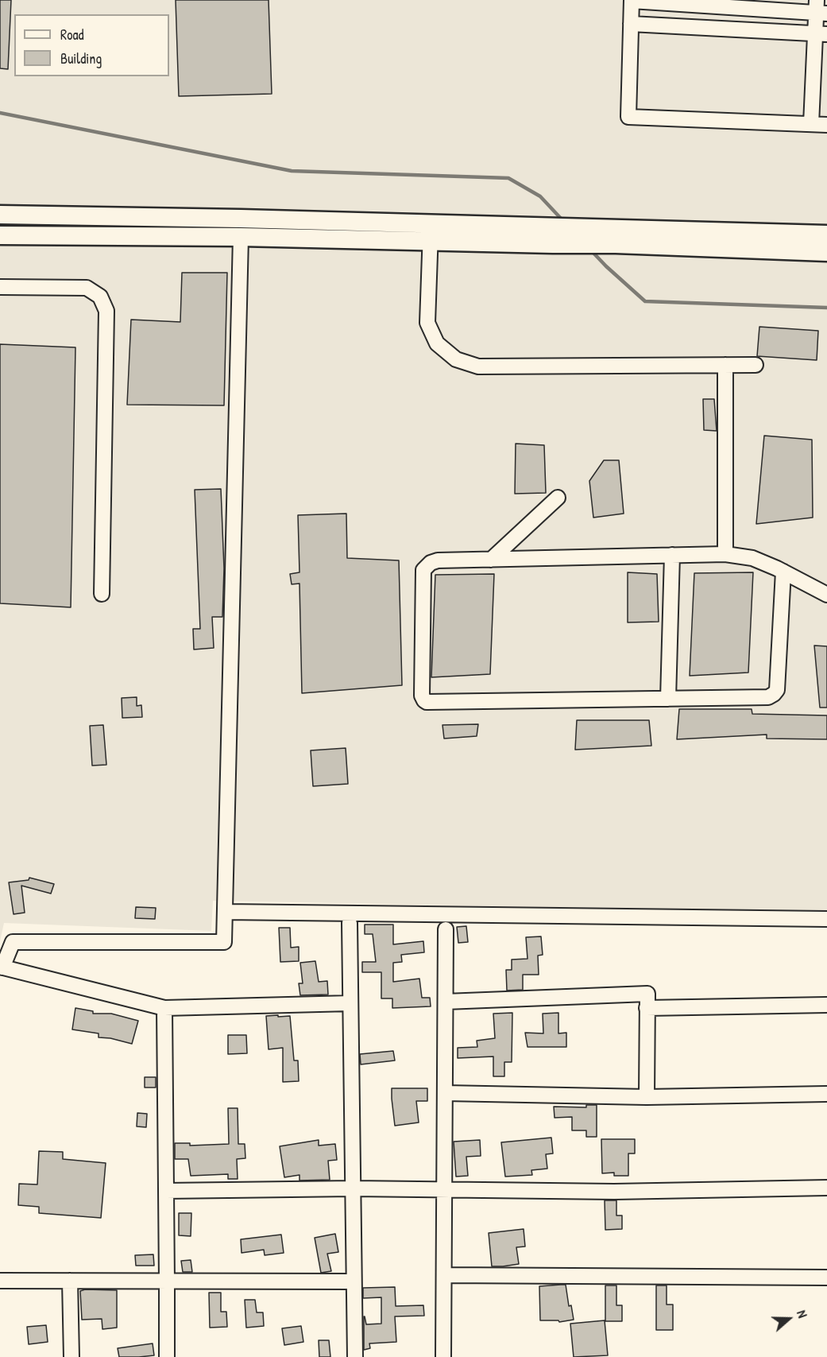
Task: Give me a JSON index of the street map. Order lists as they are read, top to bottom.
{
  "legend": ["Road", "Building"],
  "north": "right"
}
